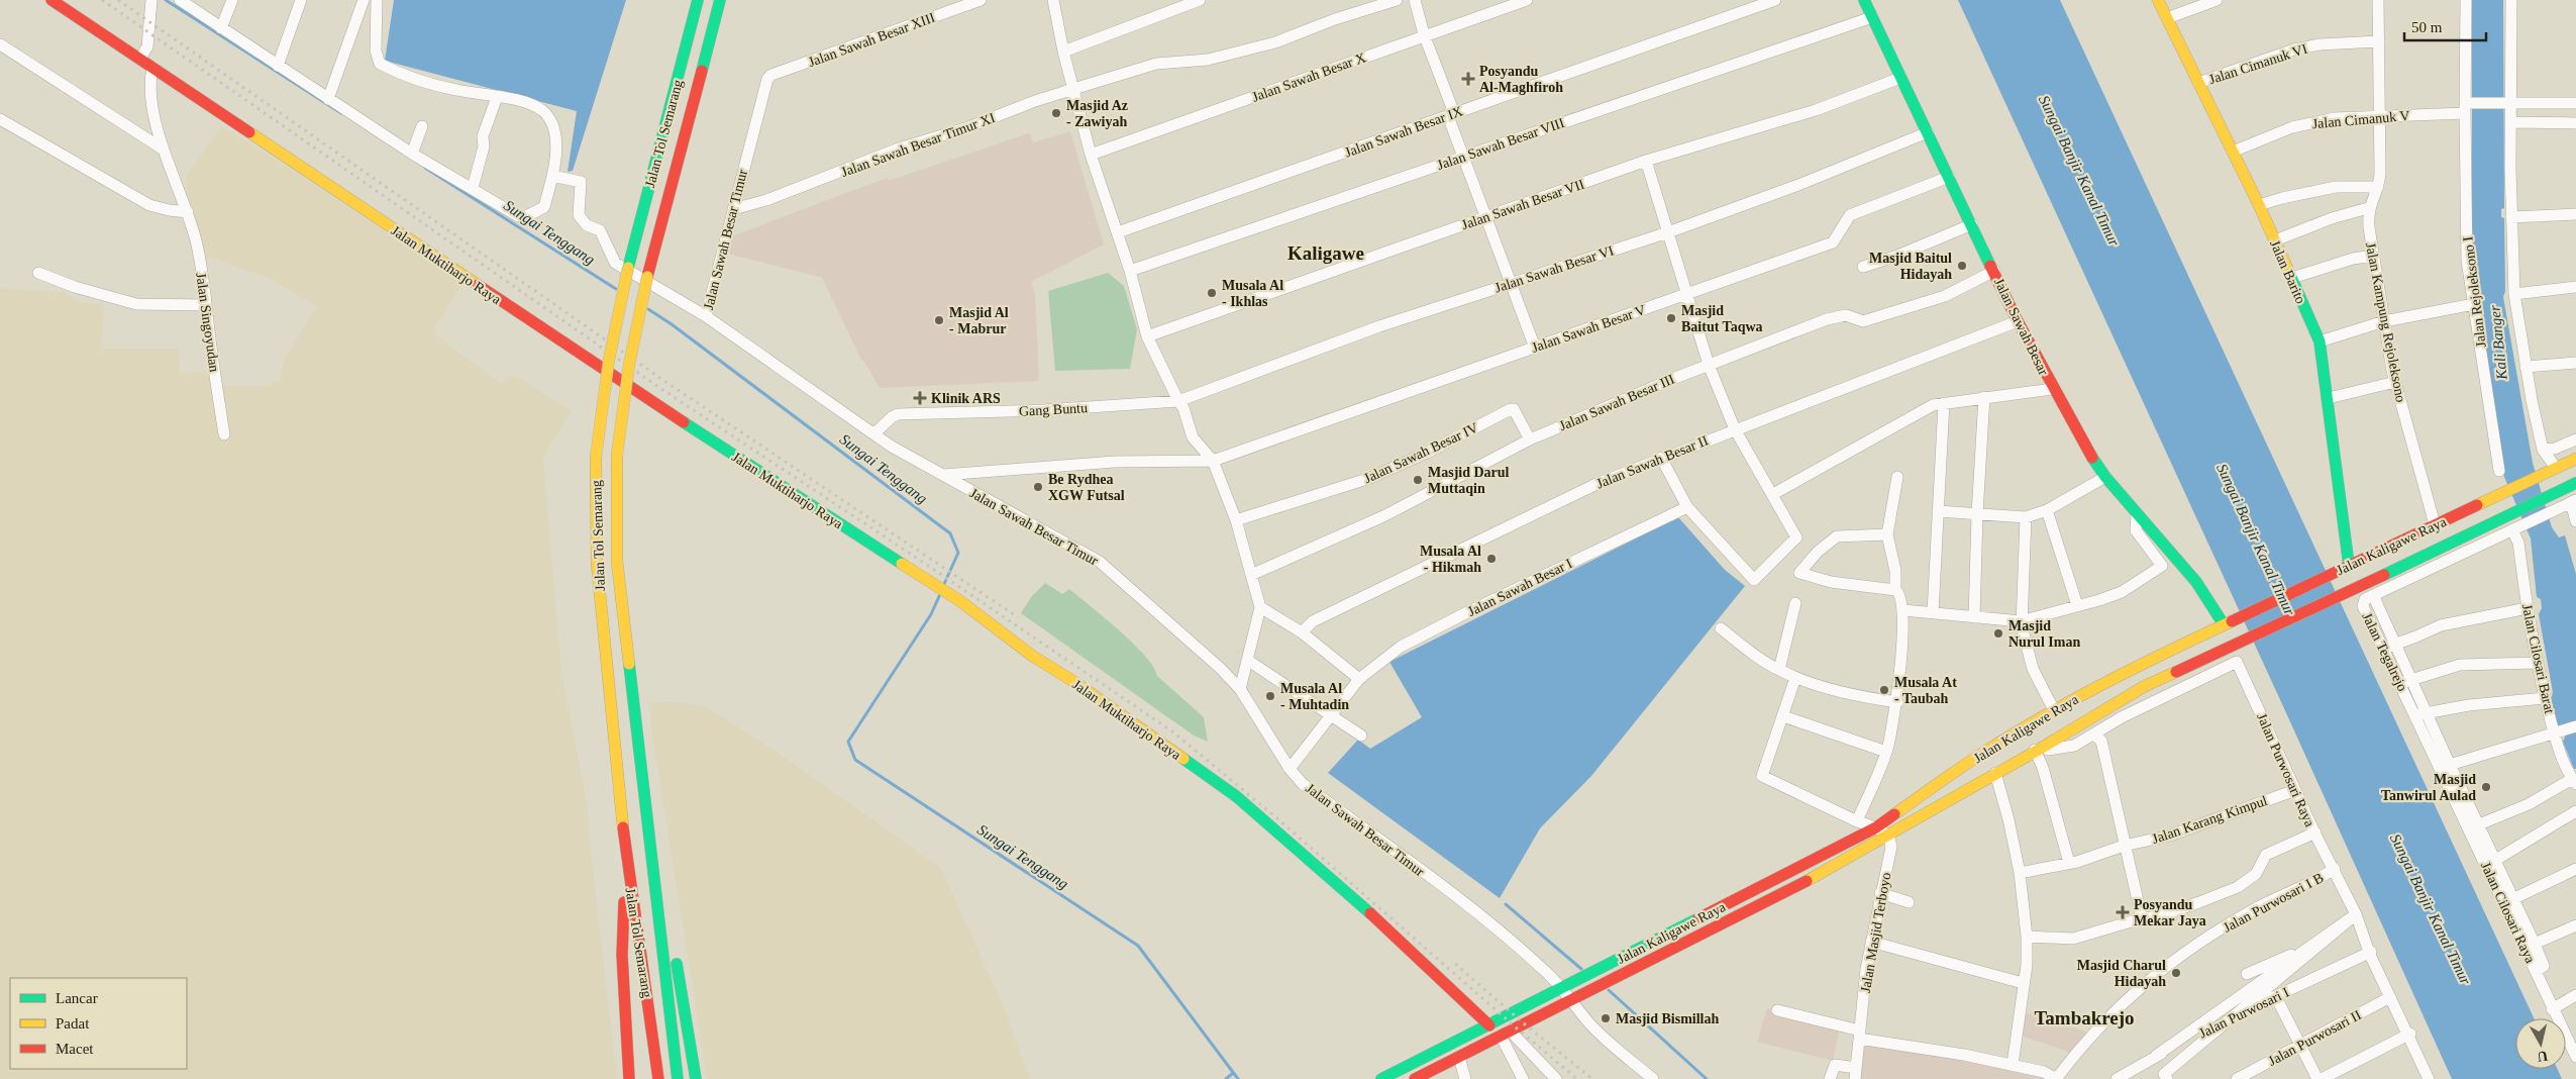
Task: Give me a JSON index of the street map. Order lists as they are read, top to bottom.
{
  "streets": {
    "main road": [
      "Jalan Tol Semarang",
      "Jalan Muktiharjo Raya",
      "Jalan Barito",
      "Jalan Sawah Besar",
      "Jalan Kaligawe Raya"
    ],
    "street": [
      "Jalan Sawah Besar XIII",
      "Jalan Cimanuk VI",
      "Jalan Sawah Besar X",
      "Jalan Cimanuk V",
      "Jalan Sawah Besar IX",
      "Jalan Sawah Besar VIII",
      "Jalan Sawah Besar Timur XI",
      "Jalan Sawah Besar VII",
      "Jalan Sawah Besar Timur",
      "Jalan Sawah Besar VI",
      "Jalan Rejoleksono I",
      "Jalan Singoyudan",
      "Jalan Kampung Rejoleksono",
      "Jalan Sawah Besar V",
      "Jalan Sawah Besar III",
      "Gang Buntu",
      "Jalan Sawah Besar IV",
      "Jalan Sawah Besar II",
      "Jalan Sawah Besar I",
      "Jalan Tegalrejo",
      "Jalan Cilosari Barat",
      "Jalan Purwosari Raya",
      "Jalan Karang Kimpul",
      "Jalan Purwosari I B",
      "Jalan Cilosari Raya",
      "Jalan Masjid Terboyo",
      "Jalan Purwosari I",
      "Jalan Purwosari II"
    ]
  },
  "crossings": [
    ["Jalan Sawah Besar XIII", "Jalan Sawah Besar Timur"],
    ["Jalan Cimanuk VI", "Jalan Barito"],
    ["Jalan Cimanuk V", "Jalan Barito"],
    ["Jalan Cimanuk V", "Jalan Rejoleksono I"],
    ["Jalan Sawah Besar VIII", "Jalan Sawah Besar"],
    ["Jalan Sawah Besar Timur XI", "Jalan Sawah Besar Timur"],
    ["Jalan Sawah Besar VII", "Jalan Sawah Besar"],
    ["Jalan Sawah Besar Timur", "Jalan Sawah Besar V"],
    ["Jalan Sawah Besar Timur", "Gang Buntu"],
    ["Jalan Sawah Besar Timur", "Jalan Kaligawe Raya"],
    ["Jalan Sawah Besar Timur", "Jalan Sawah Besar I"],
    ["Jalan Muktiharjo Raya", "Jalan Singoyudan"],
    ["Jalan Muktiharjo Raya", "Jalan Kaligawe Raya"],
    ["Jalan Sawah Besar VI", "Jalan Sawah Besar"],
    ["Jalan Sawah Besar VI", "Gang Buntu"],
    ["Jalan Barito", "Jalan Kaligawe Raya"],
    ["Jalan Kampung Rejoleksono", "Jalan Kaligawe Raya"],
    ["Jalan Sawah Besar", "Jalan Sawah Besar V"],
    ["Jalan Sawah Besar", "Jalan Sawah Besar III"],
    ["Jalan Sawah Besar", "Jalan Sawah Besar II"],
    ["Jalan Sawah Besar", "Jalan Kaligawe Raya"],
    ["Jalan Sawah Besar III", "Jalan Sawah Besar IV"],
    ["Jalan Kaligawe Raya", "Jalan Purwosari Raya"],
    ["Jalan Kaligawe Raya", "Jalan Masjid Terboyo"],
    ["Jalan Tegalrejo", "Jalan Cilosari Barat"],
    ["Jalan Tegalrejo", "Jalan Cilosari Raya"],
    ["Jalan Purwosari Raya", "Jalan Karang Kimpul"],
    ["Jalan Purwosari Raya", "Jalan Purwosari I B"],
    ["Jalan Purwosari Raya", "Jalan Purwosari I"],
    ["Jalan Purwosari Raya", "Jalan Purwosari II"],
    ["Jalan Purwosari I B", "Jalan Masjid Terboyo"]
  ],
  "districts": ["Kaligawe", "Tambakrejo"],
  "water": ["Sungai Banjir Kanal Timur", "Sungai Tenggang", "Kali Banger"],
  "places": {
    "health": ["Posyandu Al-Maghfiroh", "Klinik ARS", "Posyandu Mekar Jaya"],
    "other": [
      "Masjid Az - Zawiyah",
      "Masjid Baitul Hidayah",
      "Musala Al - Ikhlas",
      "Masjid Baitut Taqwa",
      "Masjid Al - Mabrur",
      "Masjid Darul Muttaqin",
      "Be Rydhea XGW Futsal",
      "Musala Al - Hikmah",
      "Masjid Nurul Iman",
      "Musala At - Taubah",
      "Musala Al - Muhtadin",
      "Masjid Tanwirul Aulad",
      "Masjid Charul Hidayah",
      "Masjid Bismillah"
    ]
  },
  "legend": ["Lancar", "Padat", "Macet"],
  "scale_bar": "50 m",
  "north": "bottom"
}
